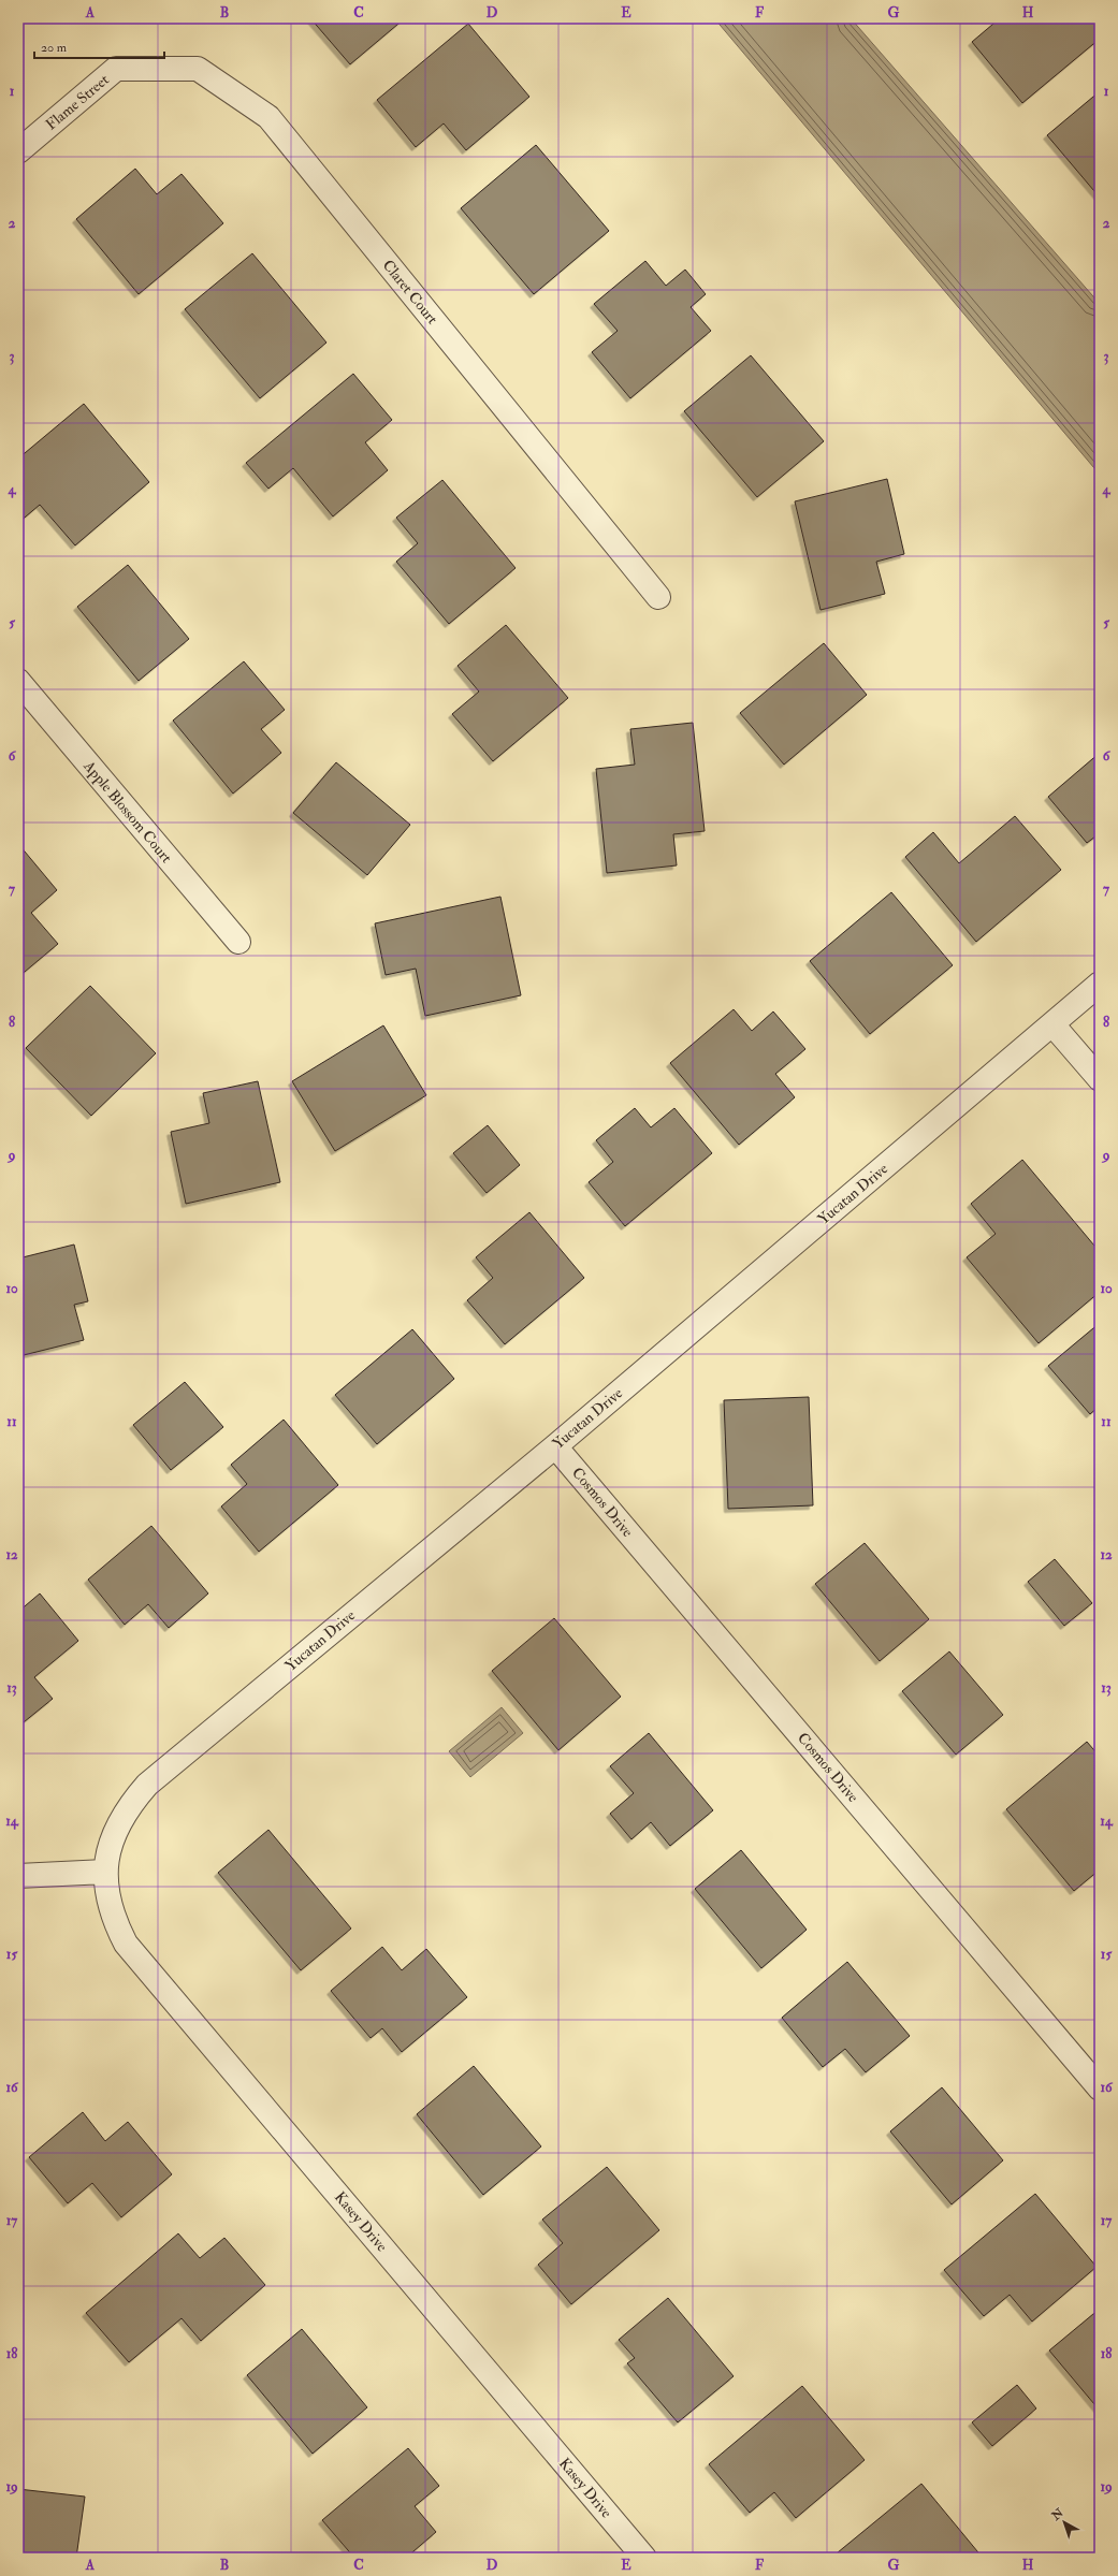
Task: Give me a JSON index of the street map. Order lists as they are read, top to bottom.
{
  "streets": {
    "street": [
      "Flame Street",
      "Claret Court",
      "Apple Blossom Court",
      "Yucatan Drive",
      "Cosmos Drive",
      "Kasey Drive"
    ]
  },
  "crossings": [
    ["Flame Street", "Claret Court"],
    ["Yucatan Drive", "Cosmos Drive"],
    ["Yucatan Drive", "Kasey Drive"]
  ],
  "scale_bar": "20 m",
  "north": "top left",
  "grid": {
    "columns": [
      "A",
      "B",
      "C",
      "D",
      "E",
      "F",
      "G",
      "H"
    ],
    "rows": [
      "1",
      "2",
      "3",
      "4",
      "5",
      "6",
      "7",
      "8",
      "9",
      "10",
      "11",
      "12",
      "13",
      "14",
      "15",
      "16",
      "17",
      "18",
      "19"
    ]
  }
}
